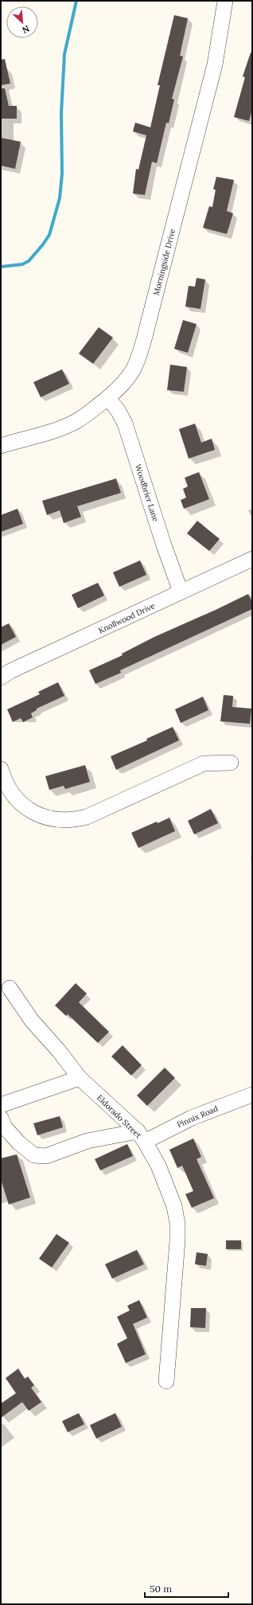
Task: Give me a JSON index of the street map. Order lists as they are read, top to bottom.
{
  "streets": {
    "street": [
      "Morningside Drive",
      "Woodbrier Lane",
      "Knollwood Drive",
      "Eldorado Street",
      "Pinnix Road"
    ]
  },
  "crossings": [
    ["Morningside Drive", "Woodbrier Lane"],
    ["Woodbrier Lane", "Knollwood Drive"],
    ["Eldorado Street", "Pinnix Road"]
  ],
  "scale_bar": "50 m",
  "north": "bottom right"
}
